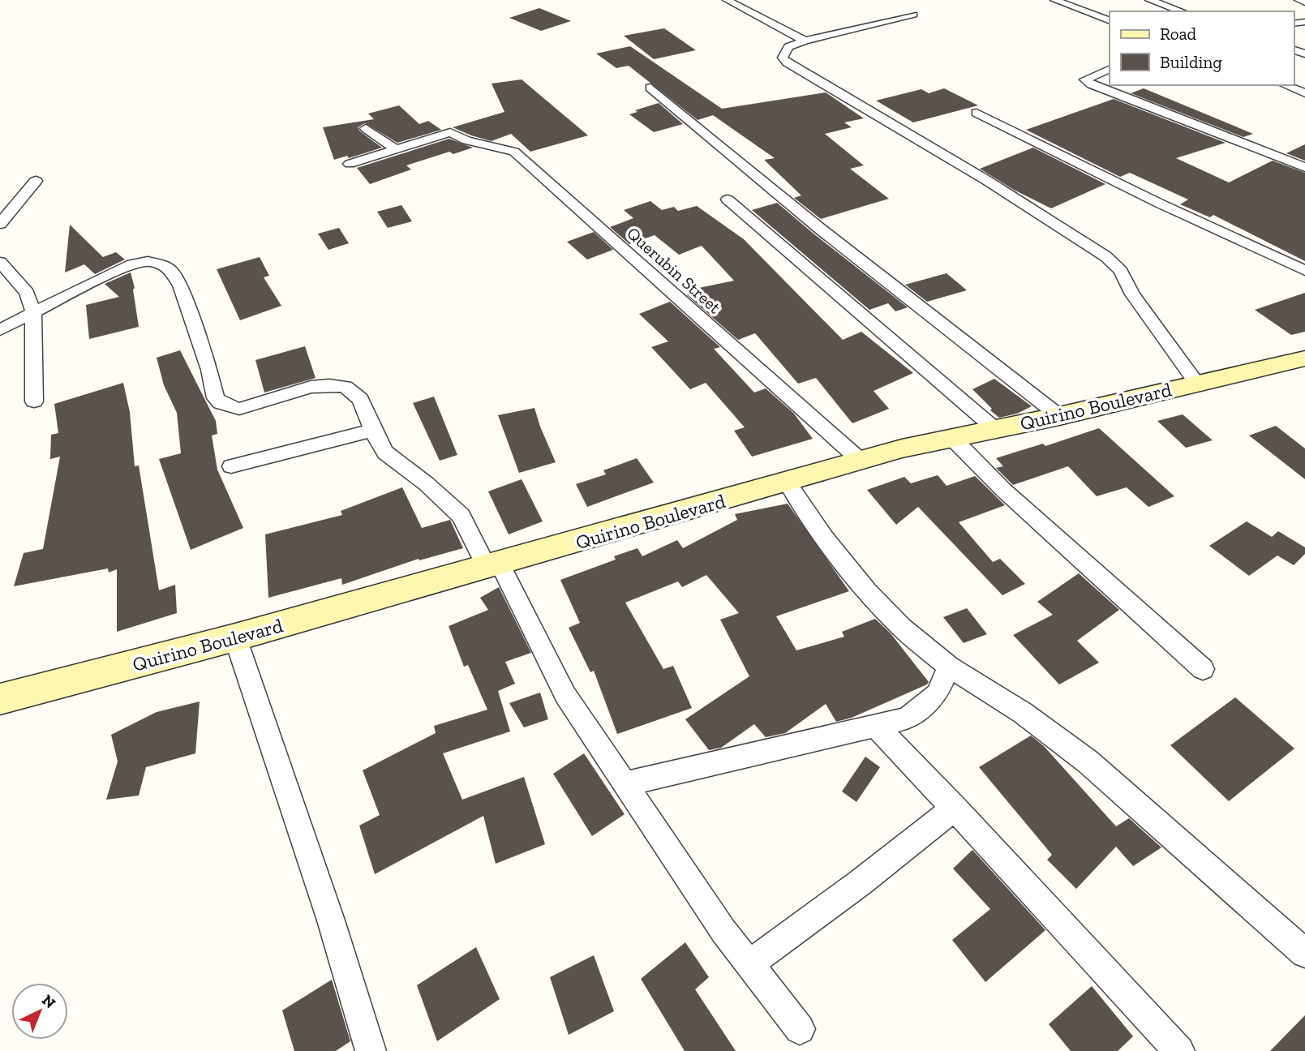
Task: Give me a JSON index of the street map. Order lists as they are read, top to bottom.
{
  "streets": {
    "main road": ["Quirino Boulevard"],
    "street": ["Querubin Street"]
  },
  "crossings": [
    ["Querubin Street", "Quirino Boulevard"]
  ],
  "legend": ["Road", "Building"],
  "north": "top right"
}
